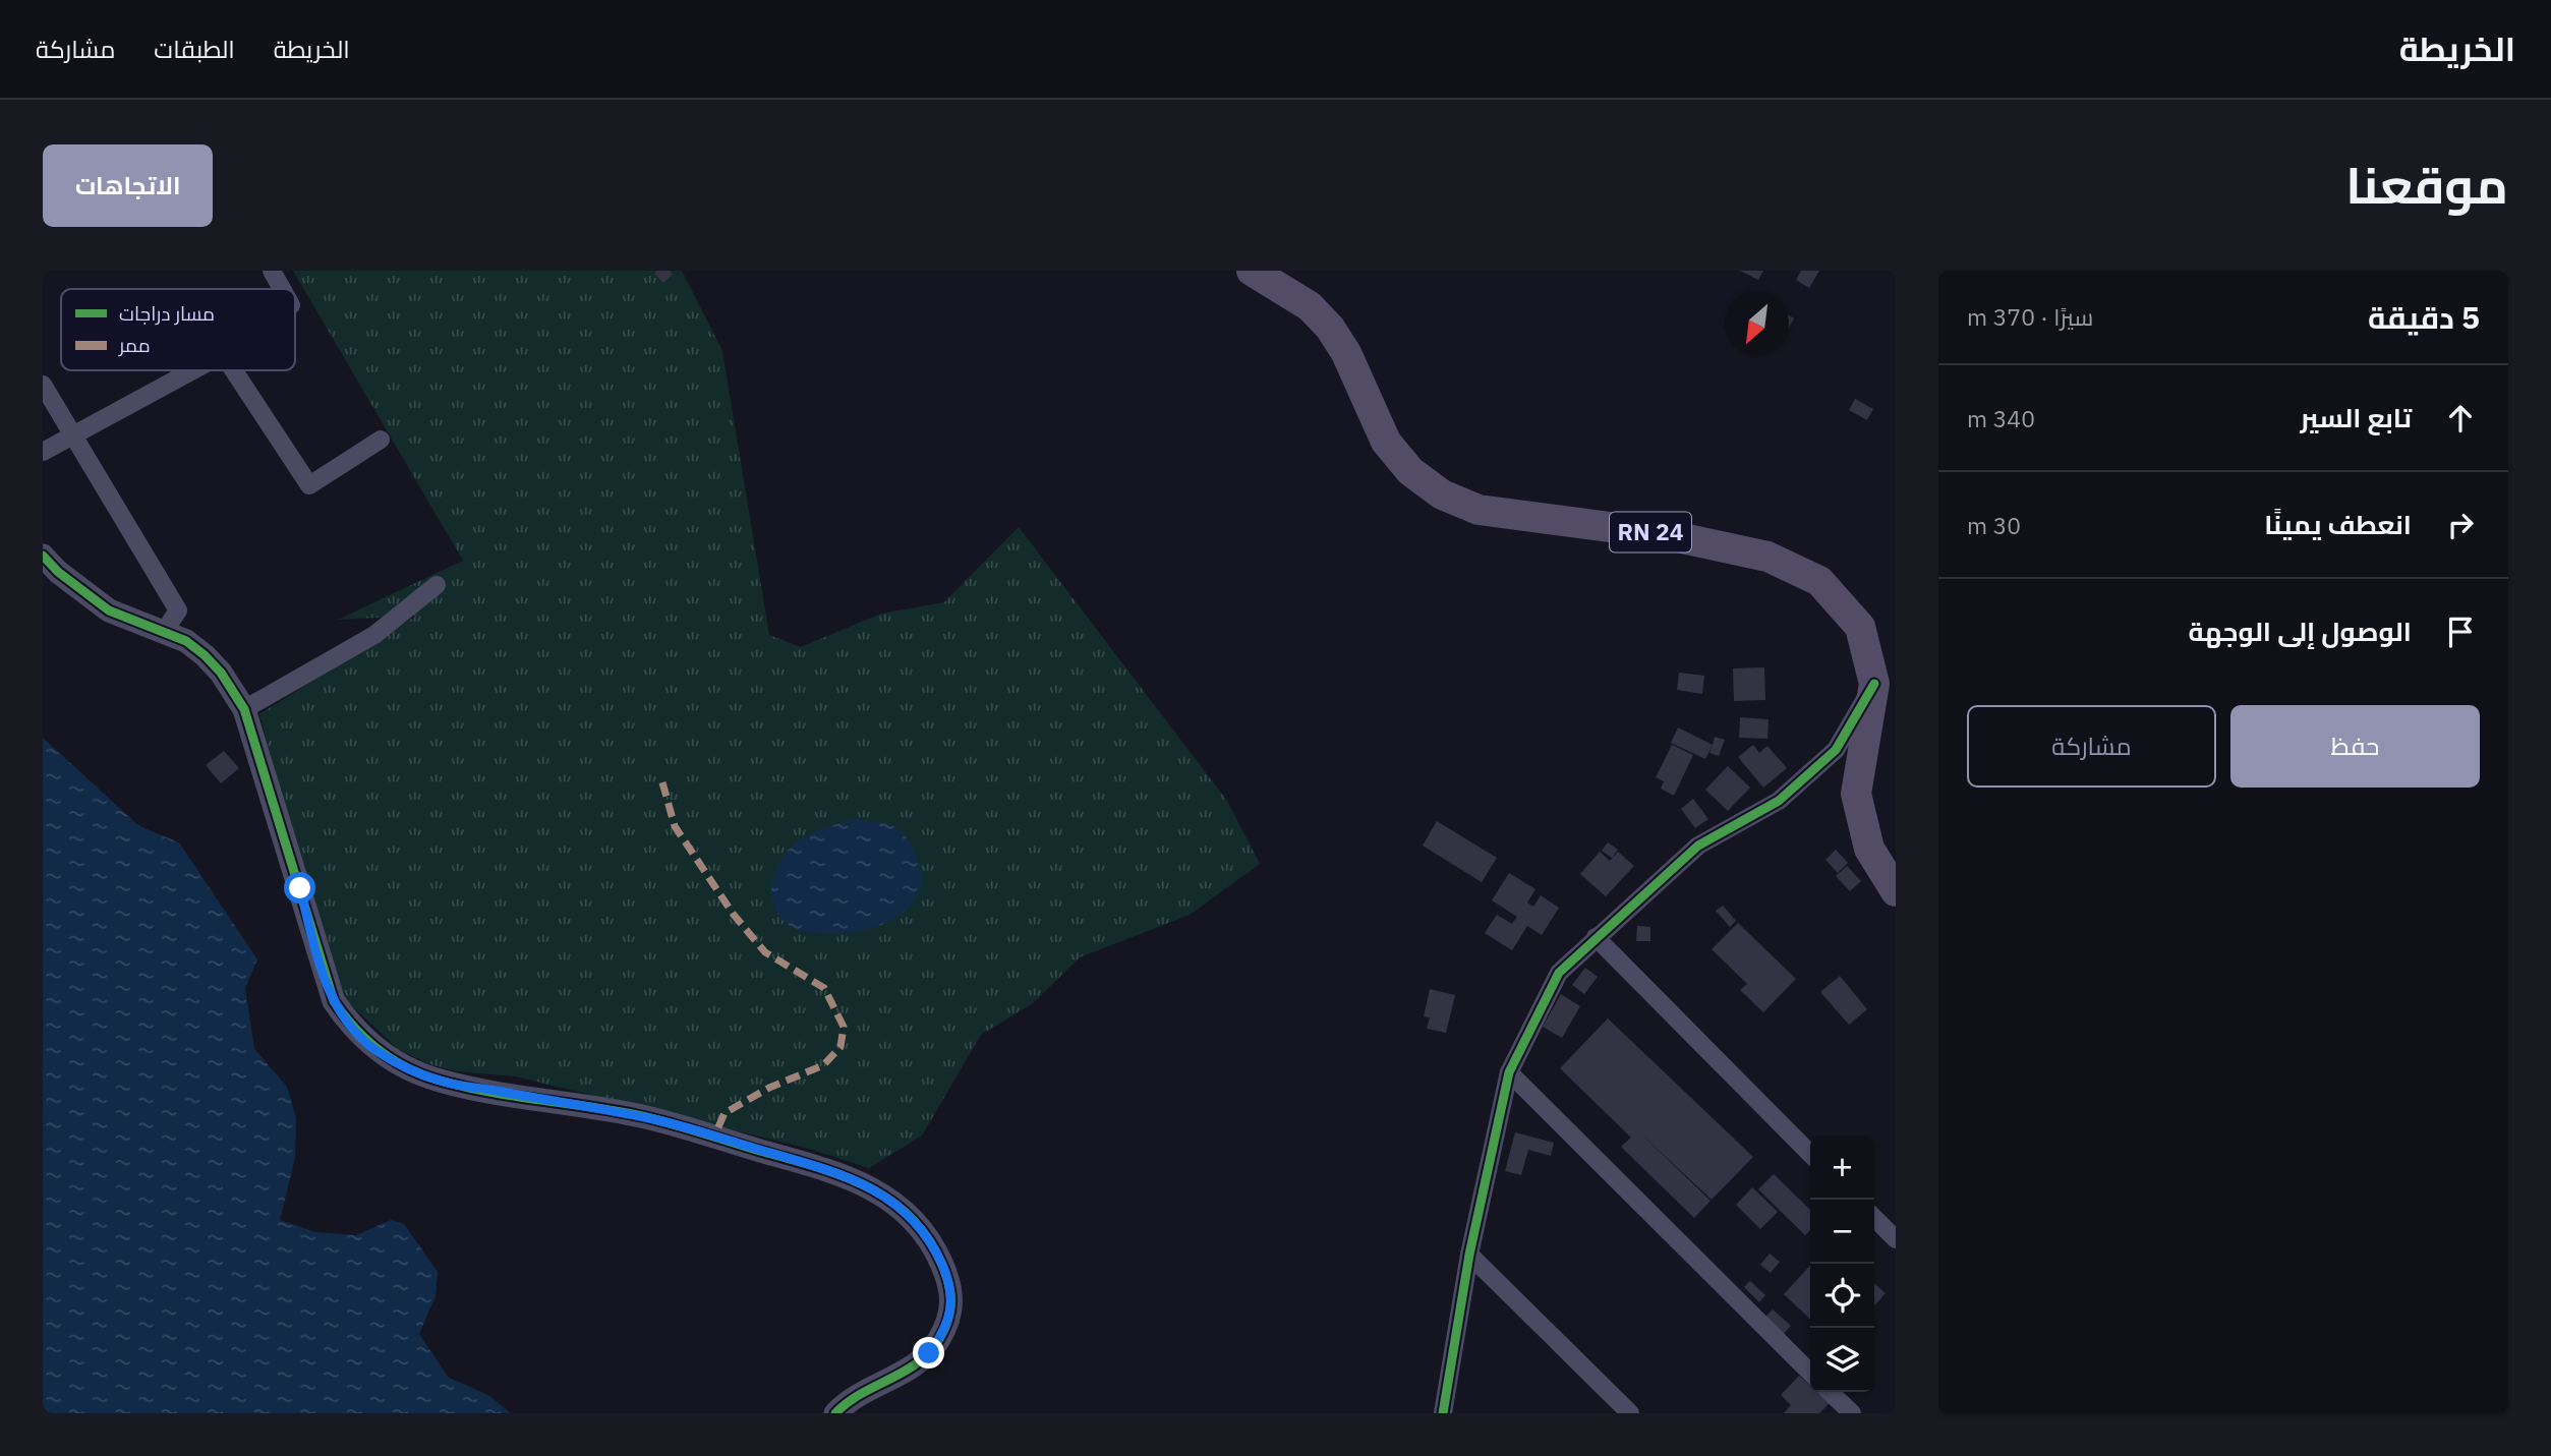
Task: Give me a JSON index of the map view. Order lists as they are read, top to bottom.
{
  "streets": {
    "main road": ["RN 24"]
  },
  "legend": ["مسار دراجات", "ممر"],
  "north": "bottom left",
  "page": {
    "header": "الخريطة",
    "nav": ["الخريطة", "الطبقات", "مشاركة"],
    "title": "موقعنا",
    "buttons": [
      "الاتجاهات",
      ["حفظ", "مشاركة"]
    ],
    "heading": ["5 دقيقة", "سيرًا · 370 m"],
    "list": [
      ["تابع السير", "340 m"],
      ["انعطف يمينًا", "30 m"],
      "الوصول إلى الوجهة"
    ],
    "map_buttons": ["+", "−"]
  }
}
